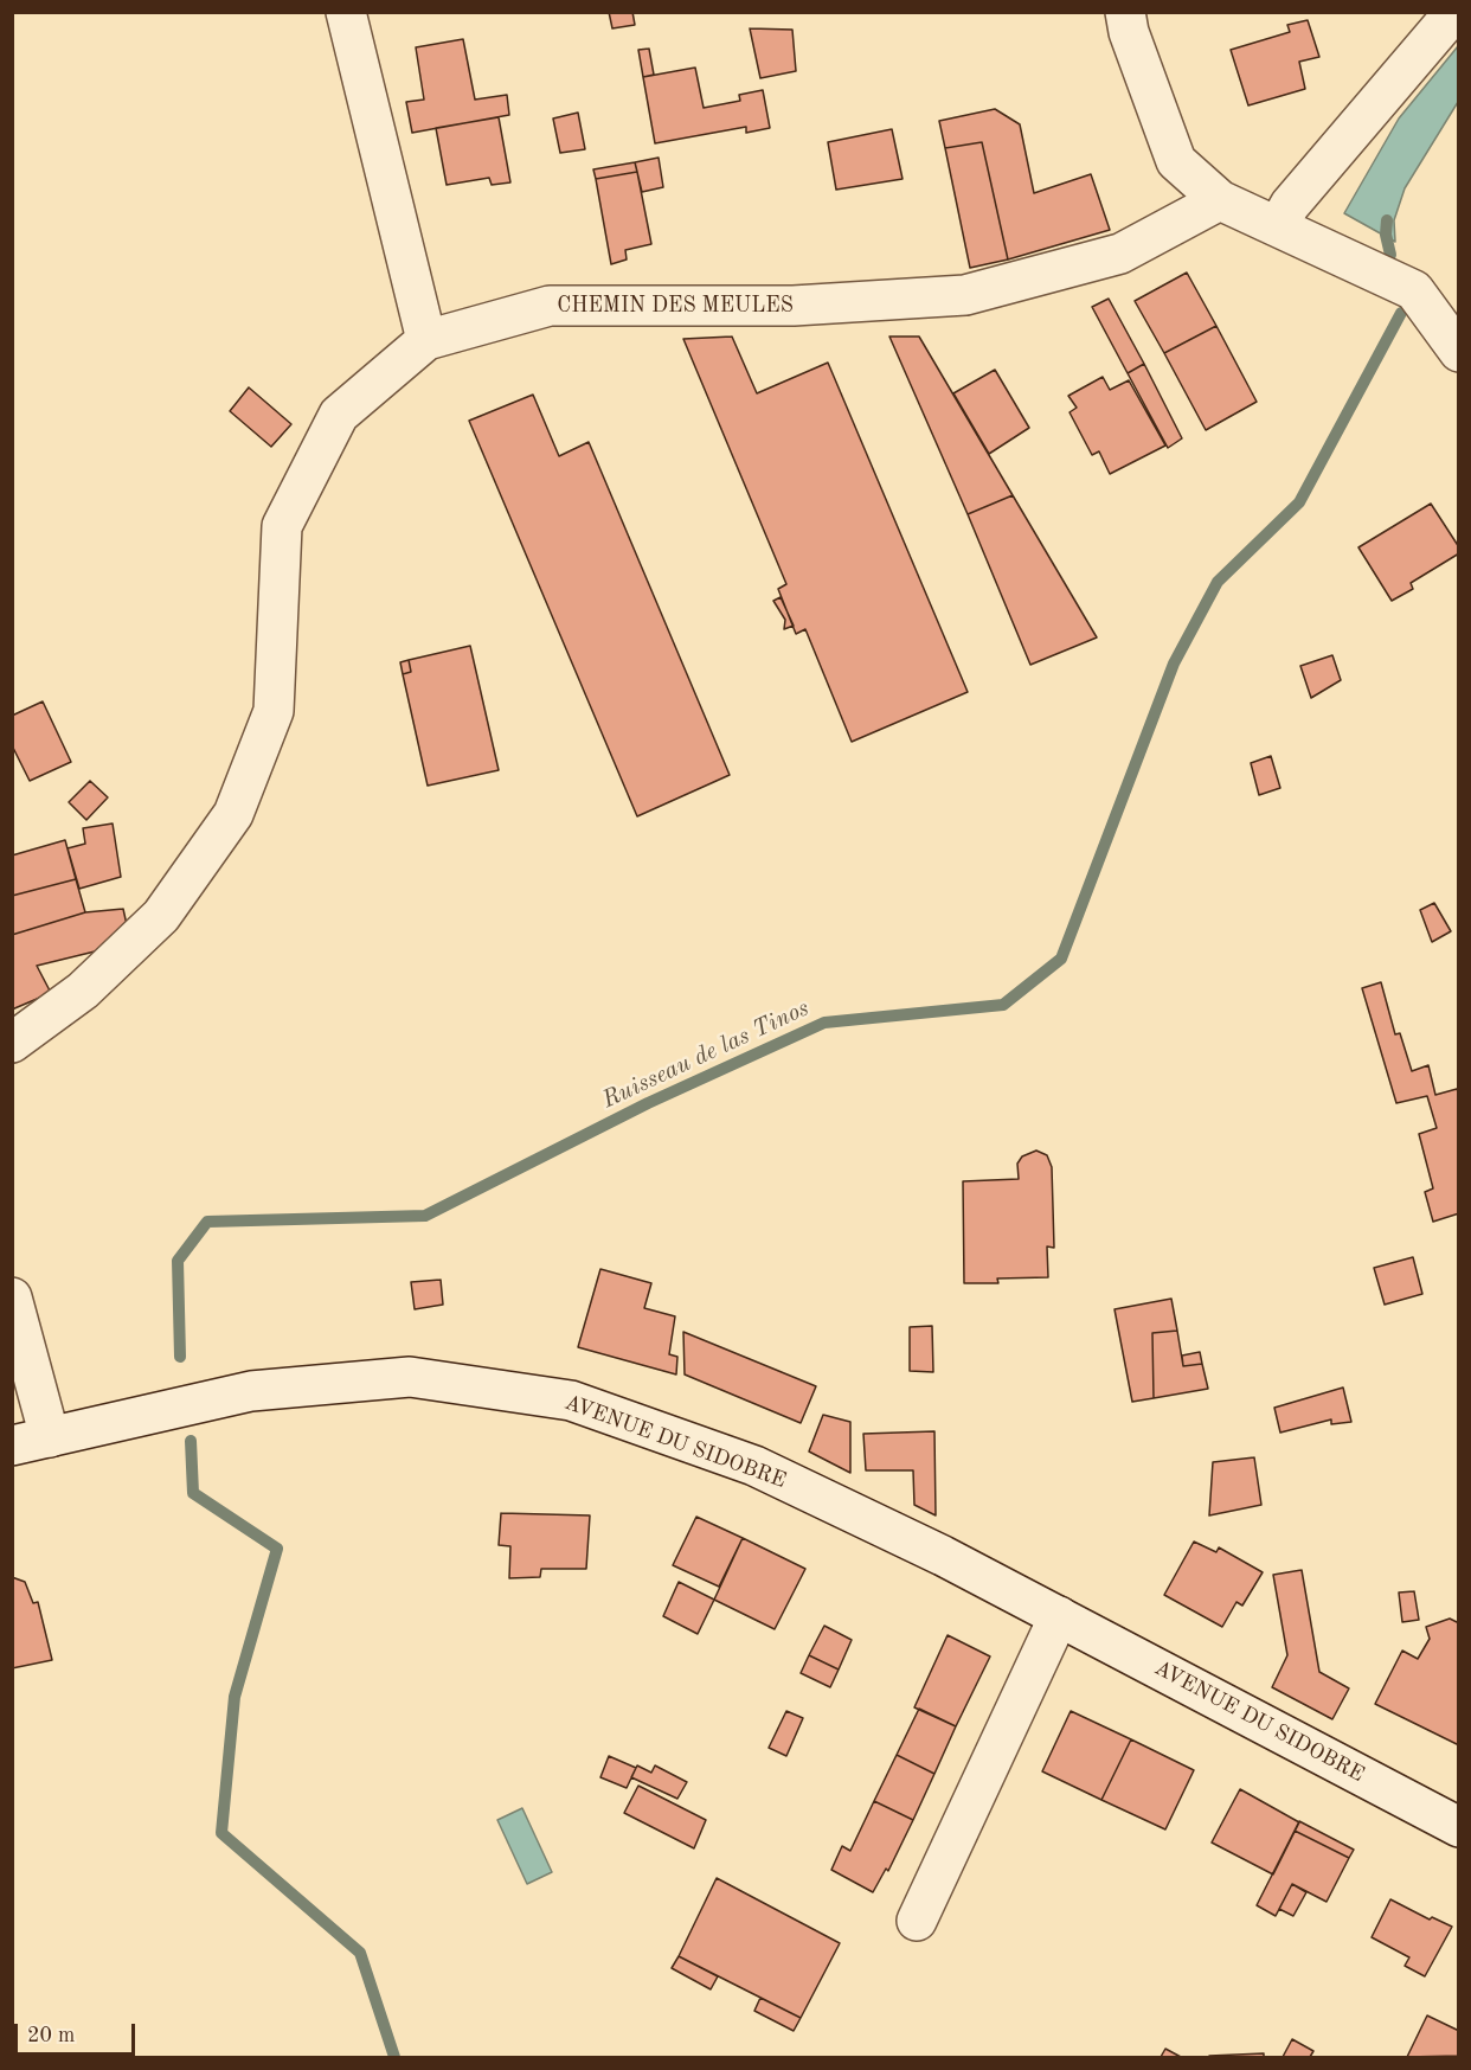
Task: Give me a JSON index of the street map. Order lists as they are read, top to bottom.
{
  "streets": {
    "street": ["CHEMIN DES MEULES", "AVENUE DU SIDOBRE"]
  },
  "water": ["Ruisseau de las Tinos"],
  "scale_bar": "20 m"
}
